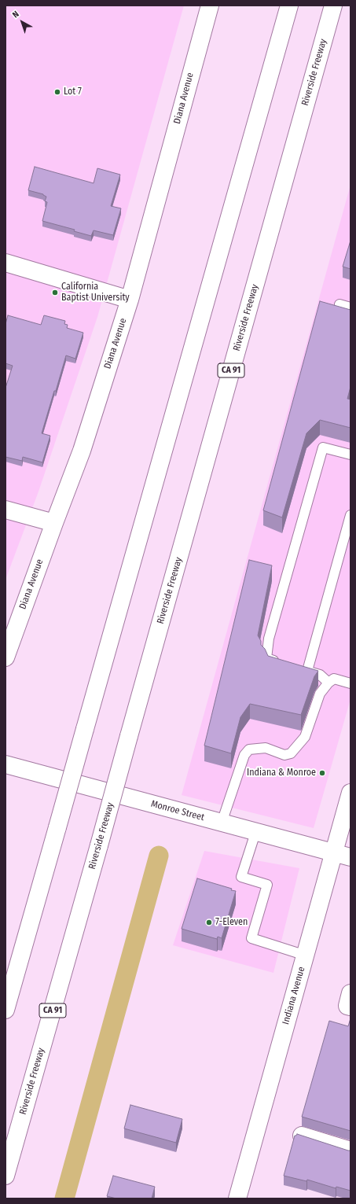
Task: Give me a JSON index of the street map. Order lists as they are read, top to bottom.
{
  "streets": {
    "main road": [
      "Riverside Freeway",
      "Diana Avenue",
      "CA 91",
      "Monroe Street",
      "Indiana Avenue"
    ]
  },
  "crossings": [
    ["Monroe Street", "Indiana Avenue"]
  ],
  "places": [
    "Lot 7",
    "California Baptist University",
    "Indiana & Monroe",
    "7-Eleven"
  ],
  "north": "top left"
}
